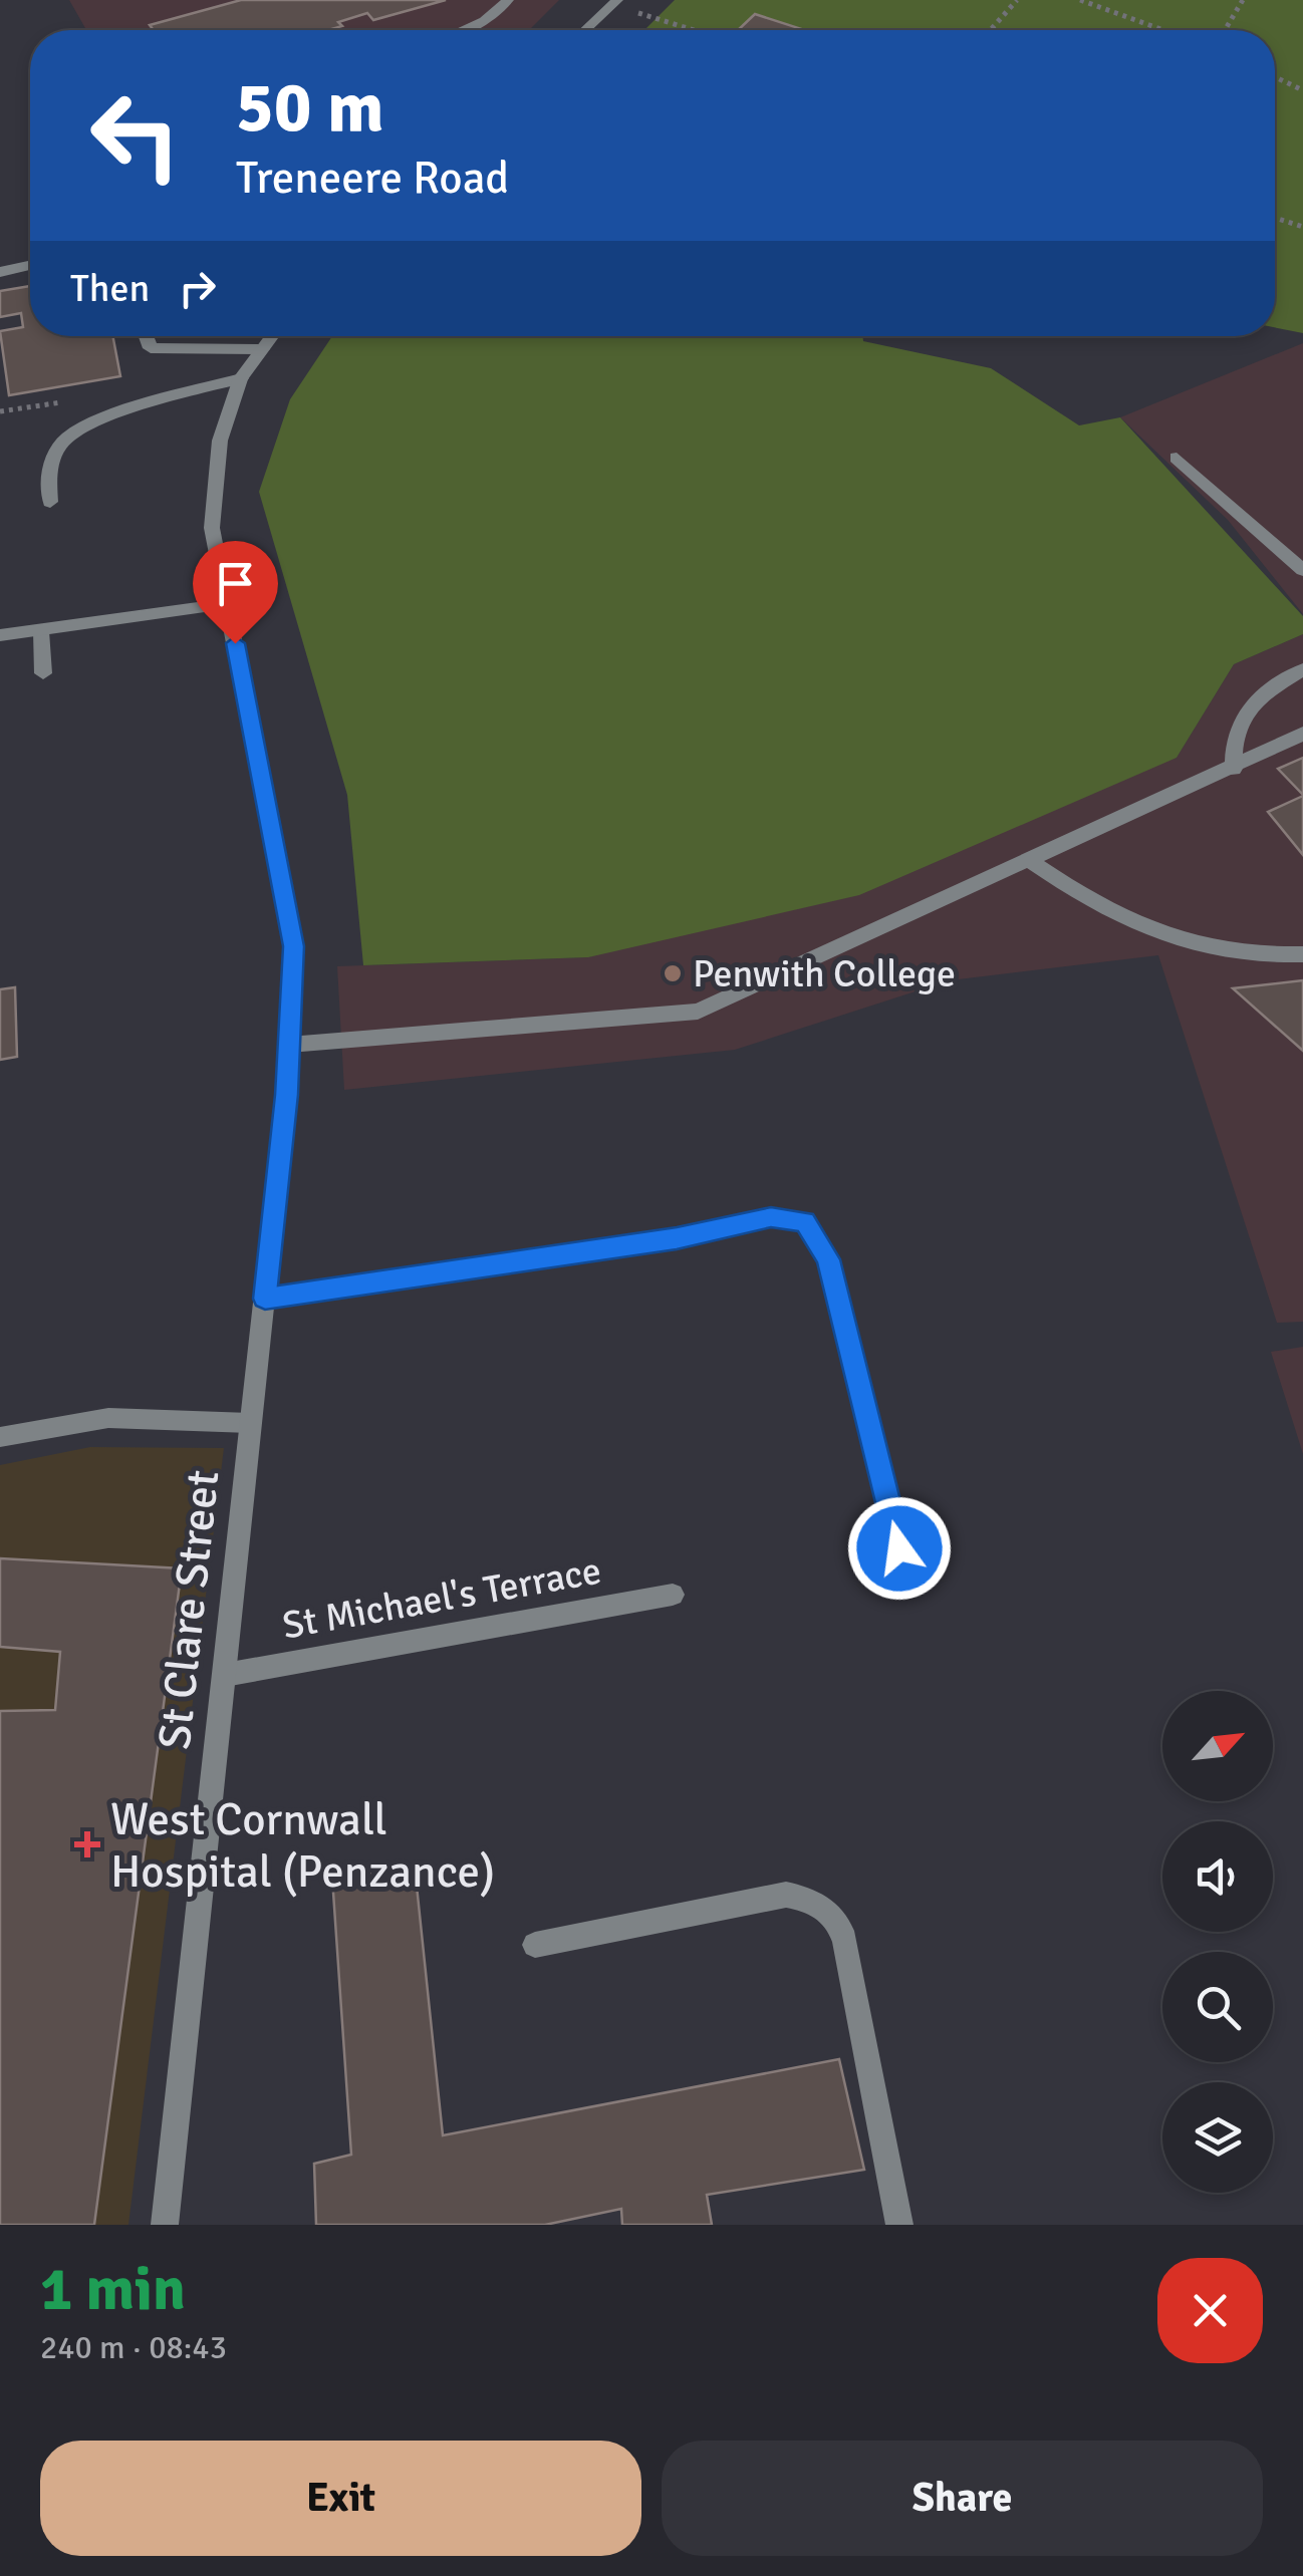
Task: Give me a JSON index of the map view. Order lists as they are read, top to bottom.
{
  "streets": {
    "street": ["St Michael's Terrace", "St Clare Street"]
  },
  "crossings": [
    ["St Michael's Terrace", "St Clare Street"]
  ],
  "places": {
    "other": ["Penwith College"],
    "health": ["West Cornwall Hospital (Penzance)"]
  },
  "north": "top right",
  "page": {
    "turn": ["50 m", "Treneere Road"],
    "then": "Then",
    "heading": ["1 min", "240 m · 08:43"],
    "buttons": ["Exit", "Share"]
  }
}
